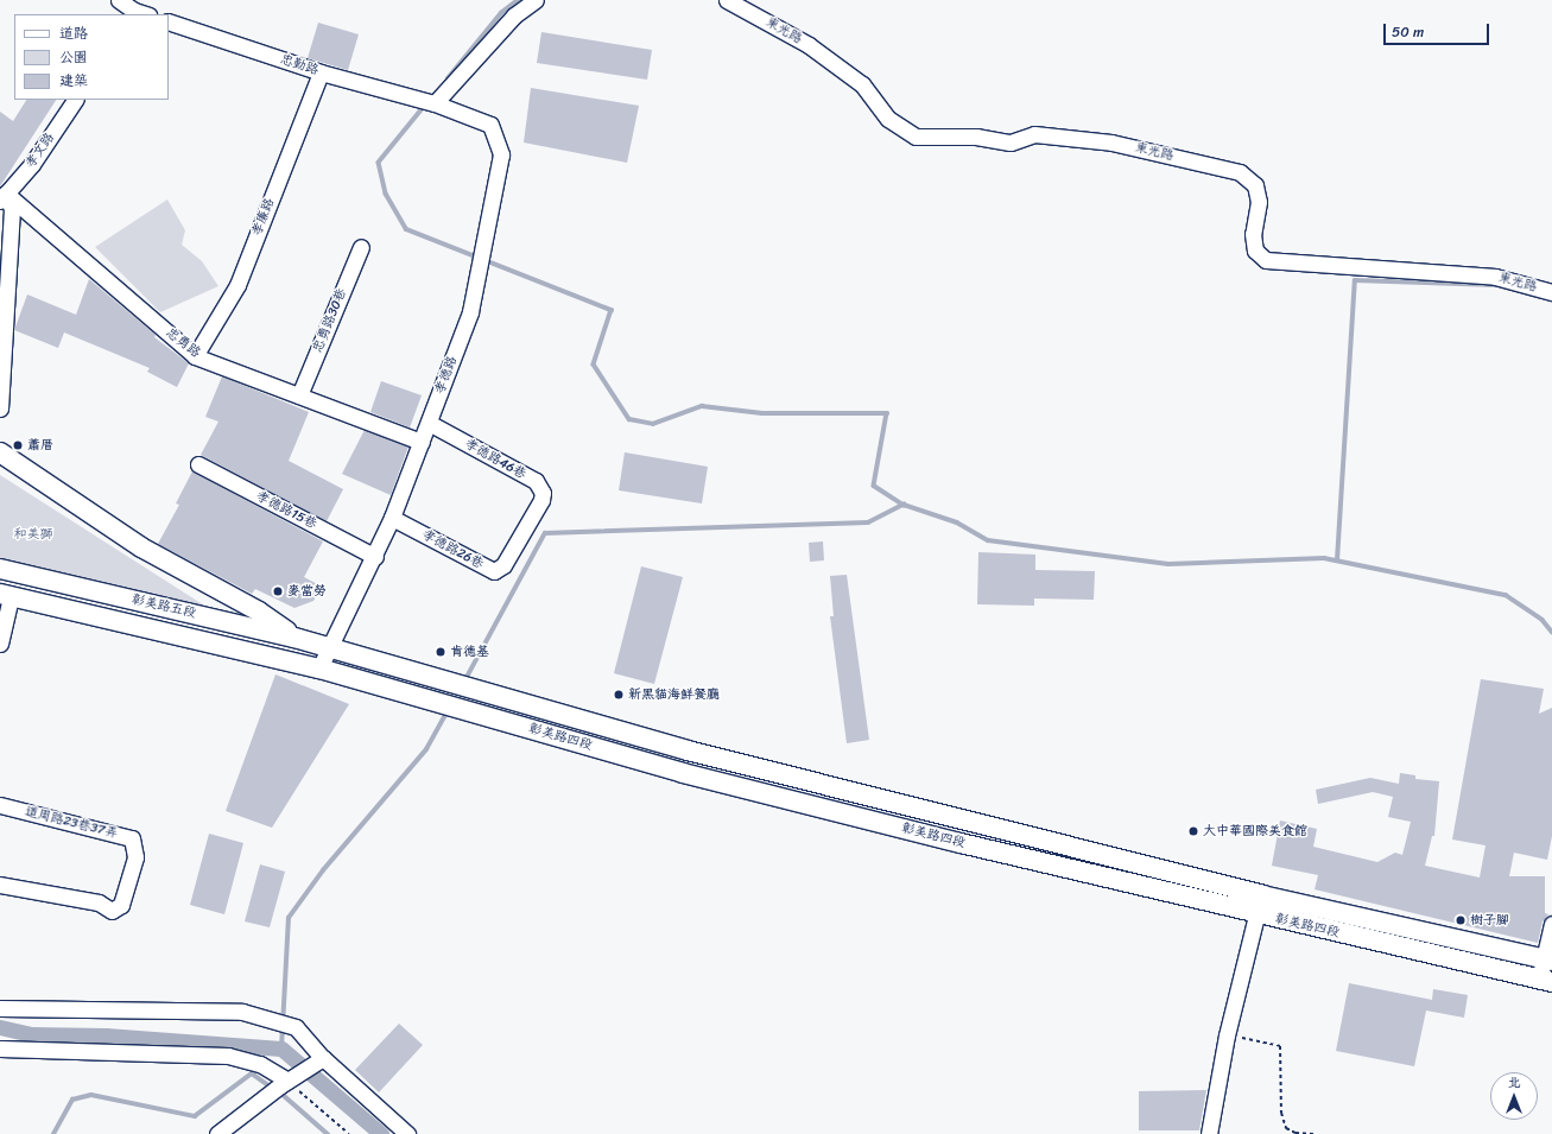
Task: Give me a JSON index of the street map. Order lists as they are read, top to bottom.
{
  "streets": {
    "main road": ["彰美路五段", "彰美路四段"],
    "street": [
      "東光路",
      "忠勤路",
      "孝文路",
      "孝廉路",
      "忠勇路30巷",
      "忠勇路",
      "孝德路",
      "孝德路46巷",
      "孝德路15巷",
      "孝德路26巷",
      "道周路23巷37弄"
    ]
  },
  "crossings": [
    ["忠勤路", "孝廉路"],
    ["忠勤路", "孝德路"],
    ["孝文路", "忠勇路"],
    ["孝廉路", "忠勇路"],
    ["忠勇路30巷", "忠勇路"],
    ["忠勇路", "孝德路"],
    ["孝德路", "孝德路46巷"],
    ["孝德路", "孝德路15巷"],
    ["孝德路", "孝德路26巷"],
    ["孝德路", "彰美路五段"],
    ["孝德路", "彰美路四段"],
    ["孝德路46巷", "孝德路26巷"],
    ["彰美路五段", "彰美路四段"]
  ],
  "parks": ["和美獅"],
  "places": [
    "蕭厝",
    "麥當勞",
    "肯德基",
    "新黑貓海鮮餐廳",
    "大中華國際美食館",
    "樹子腳"
  ],
  "legend": ["道路", "公園", "建築"],
  "scale_bar": "50 m",
  "north": "top"
}
